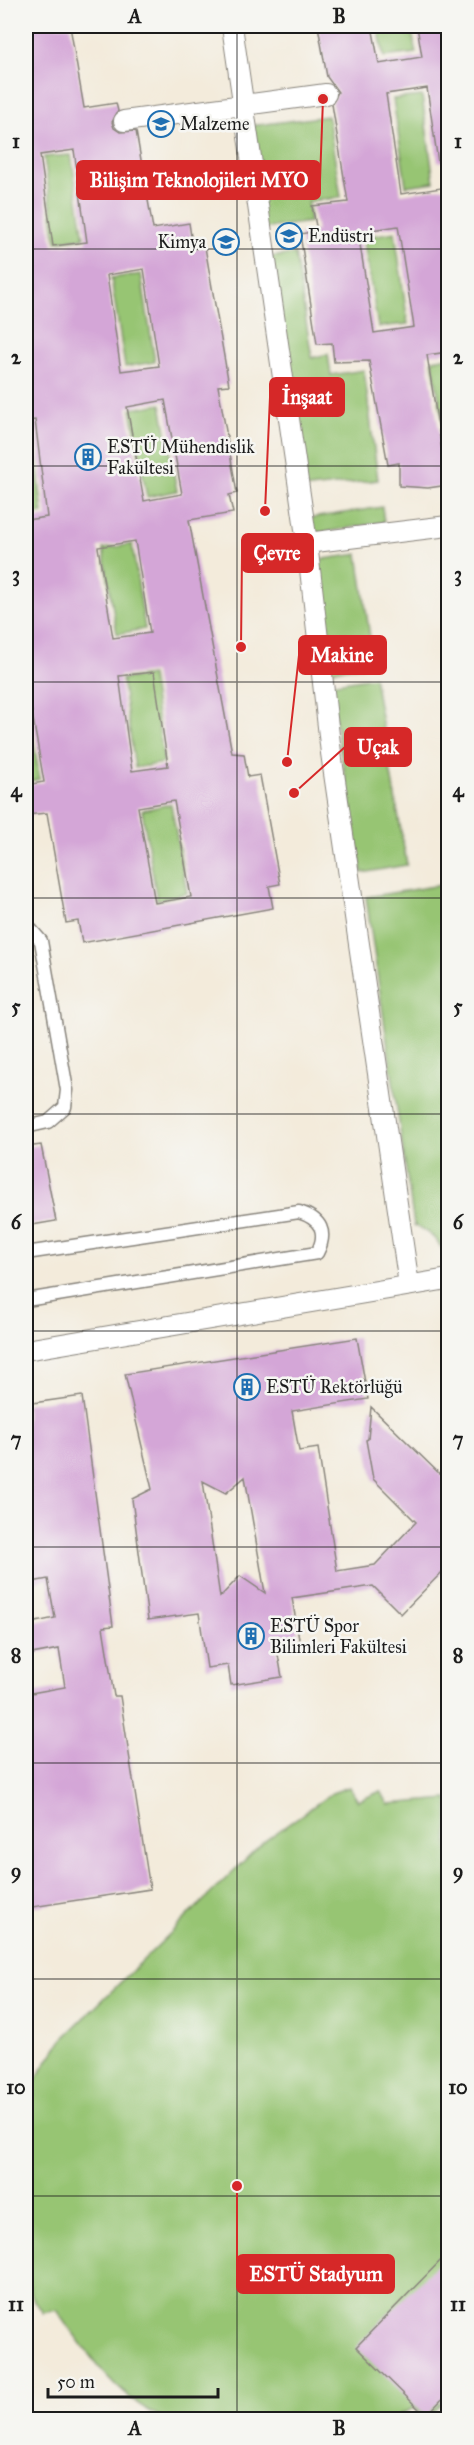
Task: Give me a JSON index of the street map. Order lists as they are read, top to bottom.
{
  "places": {
    "other": [
      "Bilişim Teknolojileri MYO",
      "İnşaat",
      "Çevre",
      "Makine",
      "Uçak",
      "ESTÜ Stadyum"
    ],
    "school or university": ["Malzeme", "Endüstri", "Kimya"],
    "building": ["ESTÜ Mühendislik Fakültesi", "ESTÜ Rektörlüğü", "ESTÜ Spor Bilimleri Fakültesi"]
  },
  "scale_bar": "50 m",
  "grid": {
    "columns": ["A", "B"],
    "rows": [
      "1",
      "2",
      "3",
      "4",
      "5",
      "6",
      "7",
      "8",
      "9",
      "10",
      "11"
    ]
  }
}
